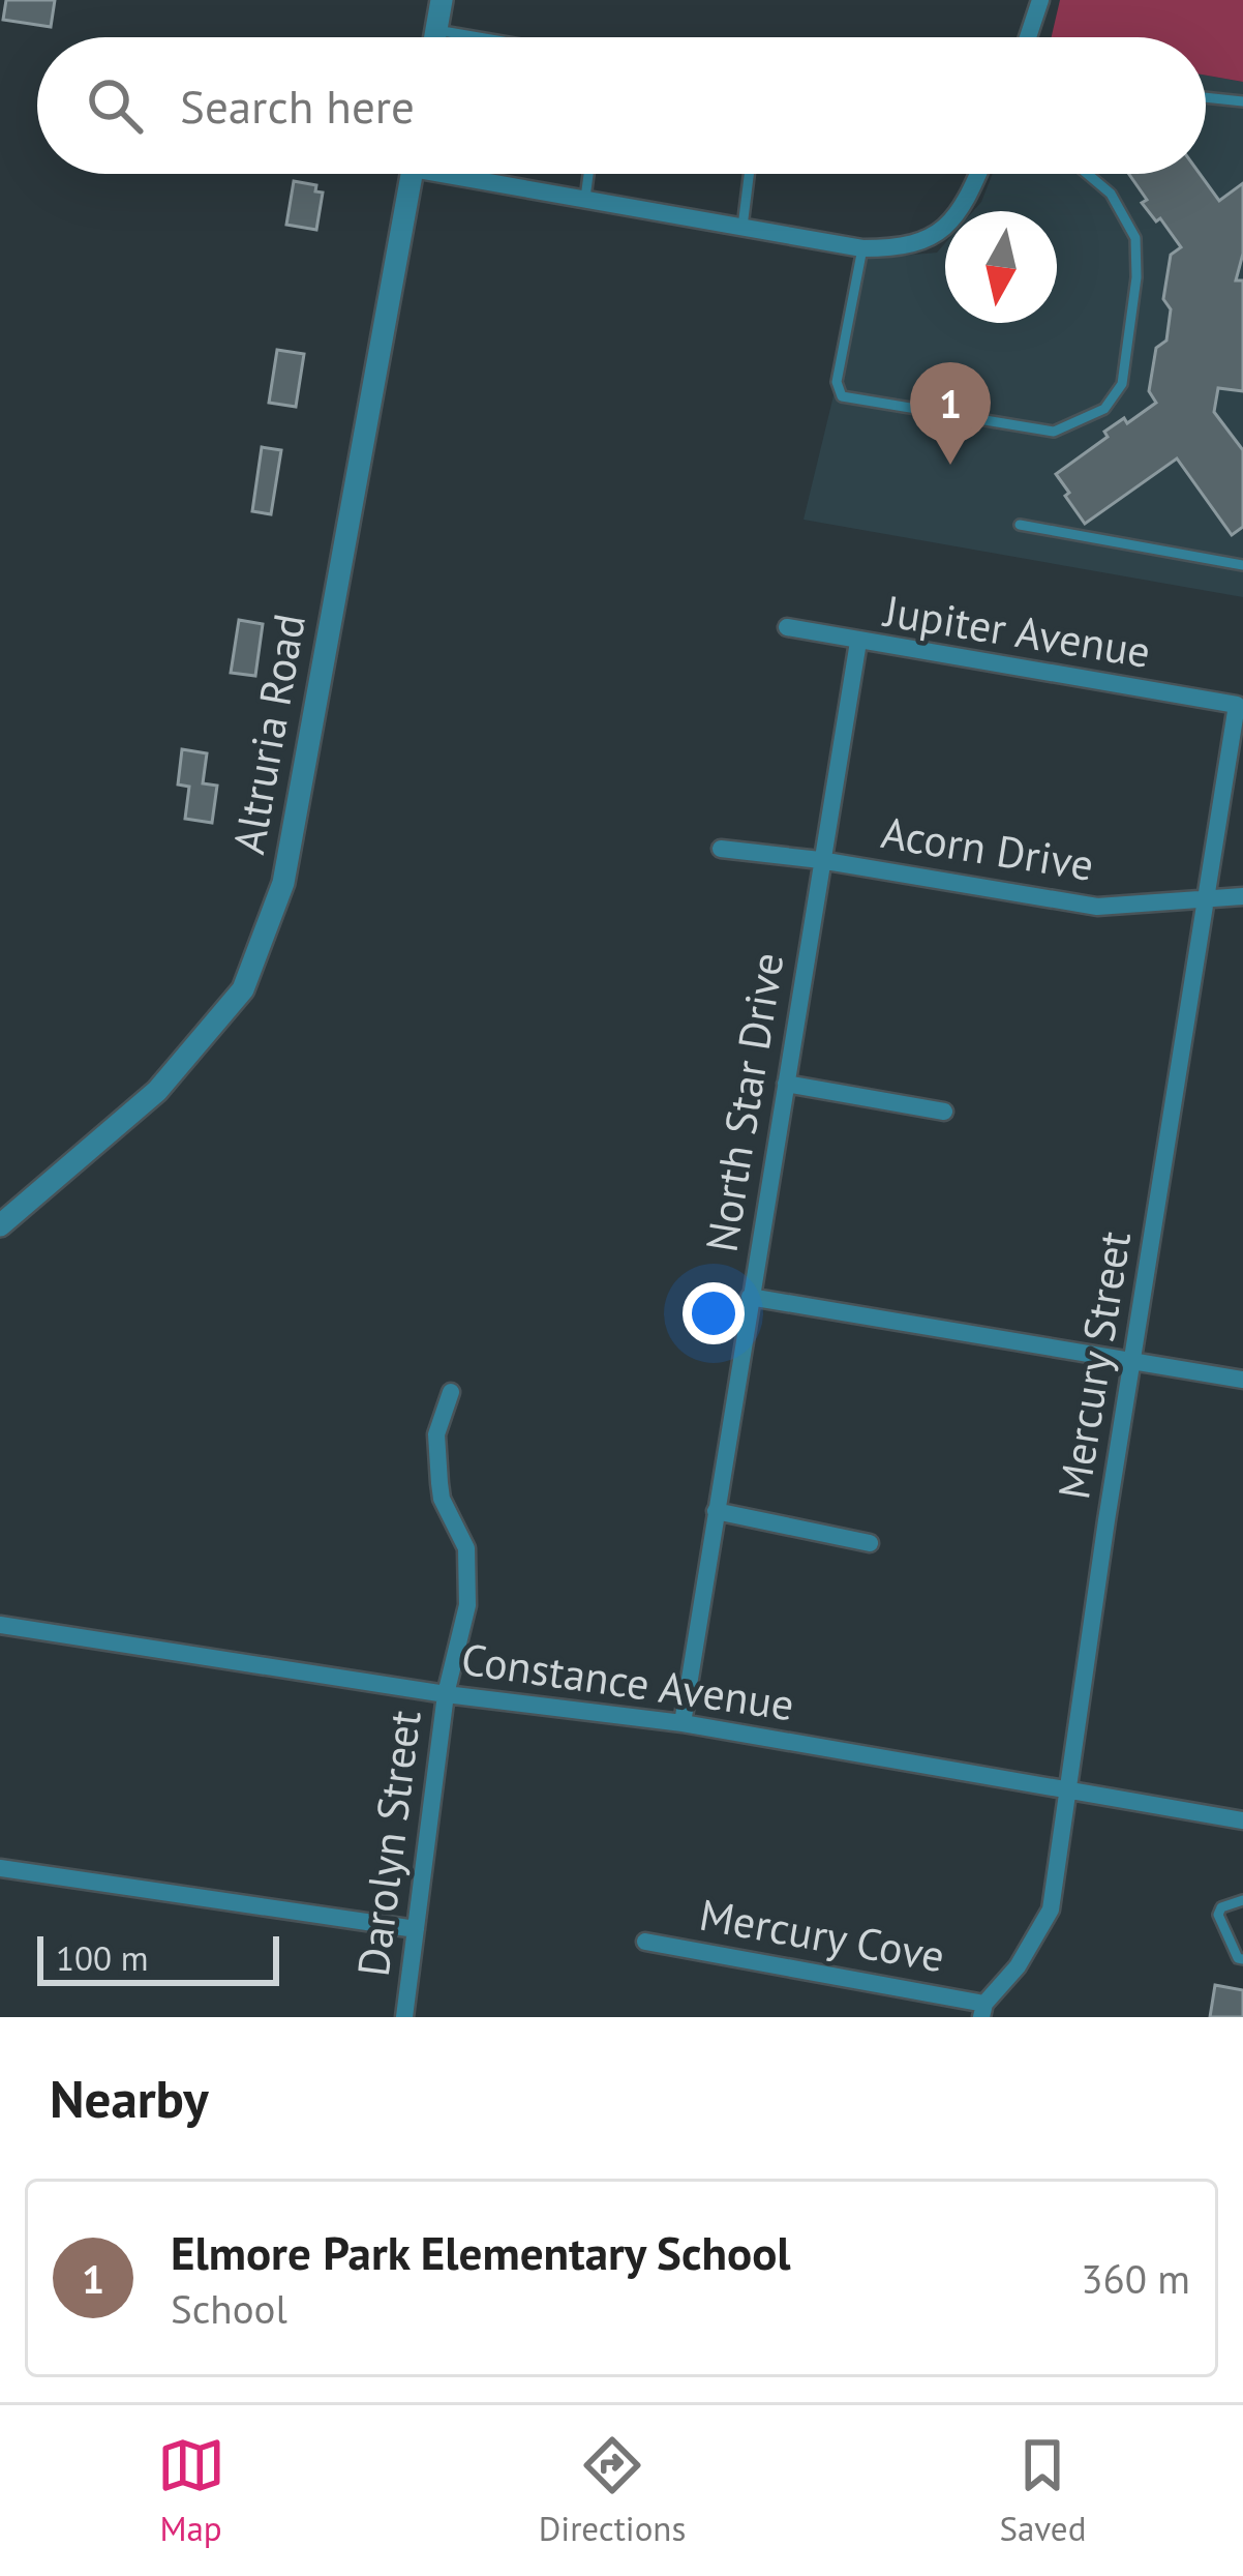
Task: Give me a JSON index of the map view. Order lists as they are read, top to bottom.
{
  "streets": {
    "street": [
      "Jupiter Avenue",
      "Altruria Road",
      "Acorn Drive",
      "North Star Drive",
      "Mercury Street",
      "Constance Avenue",
      "Darolyn Street",
      "Mercury Cove"
    ]
  },
  "crossings": [
    ["Jupiter Avenue", "North Star Drive"],
    ["Jupiter Avenue", "Mercury Street"],
    ["Acorn Drive", "North Star Drive"],
    ["Acorn Drive", "Mercury Street"],
    ["North Star Drive", "Constance Avenue"],
    ["Mercury Street", "Constance Avenue"],
    ["Mercury Street", "Mercury Cove"],
    ["Constance Avenue", "Darolyn Street"]
  ],
  "scale_bar": "100 m",
  "north": "bottom",
  "page": {
    "search": "Search here",
    "pins": "1",
    "scale": "100 m",
    "heading": "Nearby",
    "list": [
      {
        "mark": "1",
        "name": "Elmore Park Elementary School",
        "note": "School",
        "value": "360 m"
      }
    ],
    "nav": ["Map", "Directions", "Saved"]
  }
}
